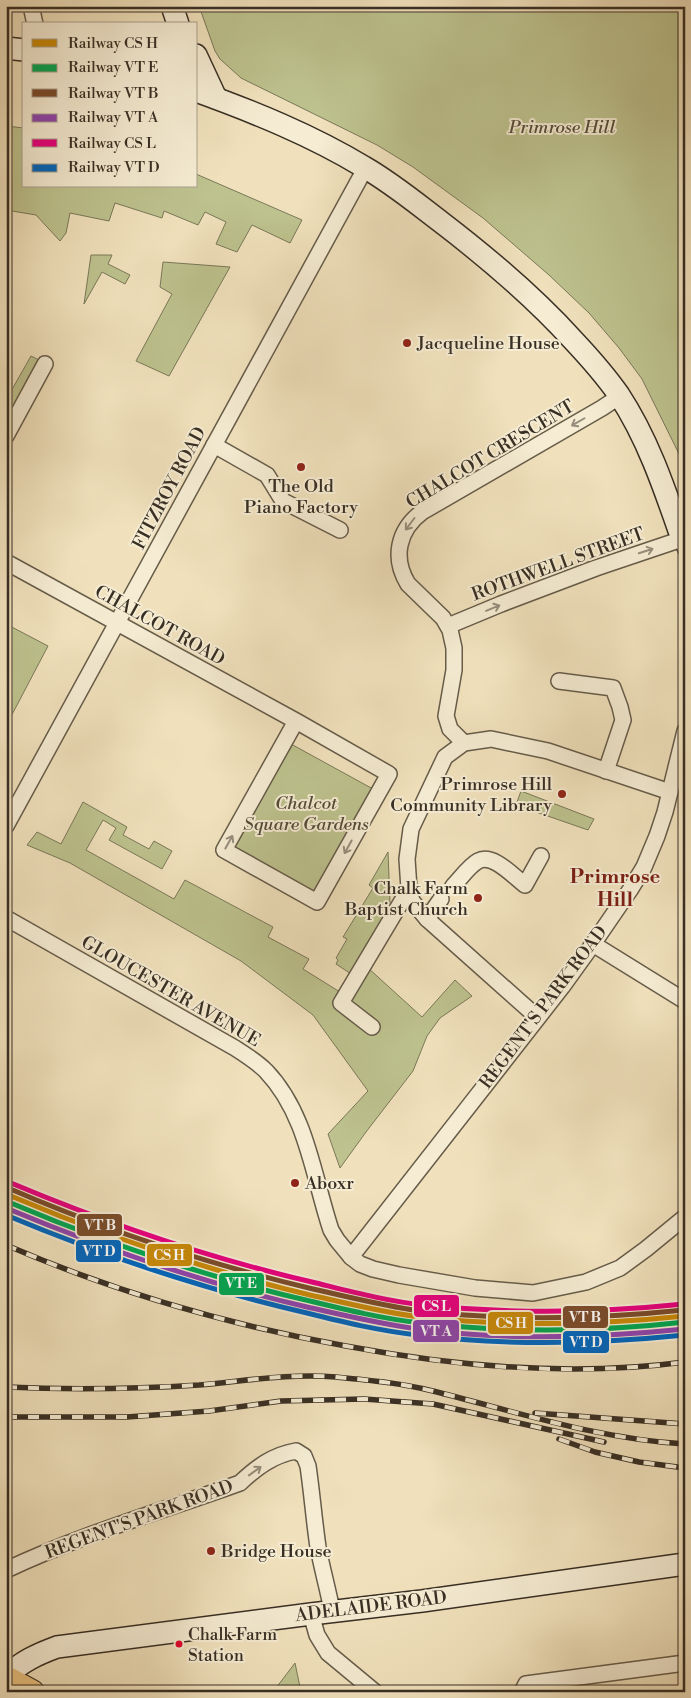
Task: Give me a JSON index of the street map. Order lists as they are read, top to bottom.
{
  "streets": {
    "street": [
      "CHALCOT CRESCENT",
      "FITZROY ROAD",
      "ROTHWELL STREET",
      "CHALCOT ROAD",
      "GLOUCESTER AVENUE",
      "REGENT'S PARK ROAD",
      "ADELAIDE ROAD"
    ]
  },
  "crossings": [
    ["CHALCOT CRESCENT", "ROTHWELL STREET"],
    ["FITZROY ROAD", "CHALCOT ROAD"],
    ["GLOUCESTER AVENUE", "REGENT'S PARK ROAD"],
    ["REGENT'S PARK ROAD", "ADELAIDE ROAD"]
  ],
  "one_way": ["ROTHWELL STREET"],
  "districts": ["Primrose Hill"],
  "parks": ["Primrose Hill", "Chalcot Square Gardens"],
  "places": [
    "Jacqueline House",
    "The Old Piano Factory",
    "Primrose Hill Community Library",
    "Chalk Farm Baptist Church",
    "Aboxr",
    "Bridge House",
    "Chalk Farm Station"
  ],
  "legend": [
    "Railway CS H",
    "Railway VT E",
    "Railway VT B",
    "Railway VT A",
    "Railway CS L",
    "Railway VT D"
  ]
}
